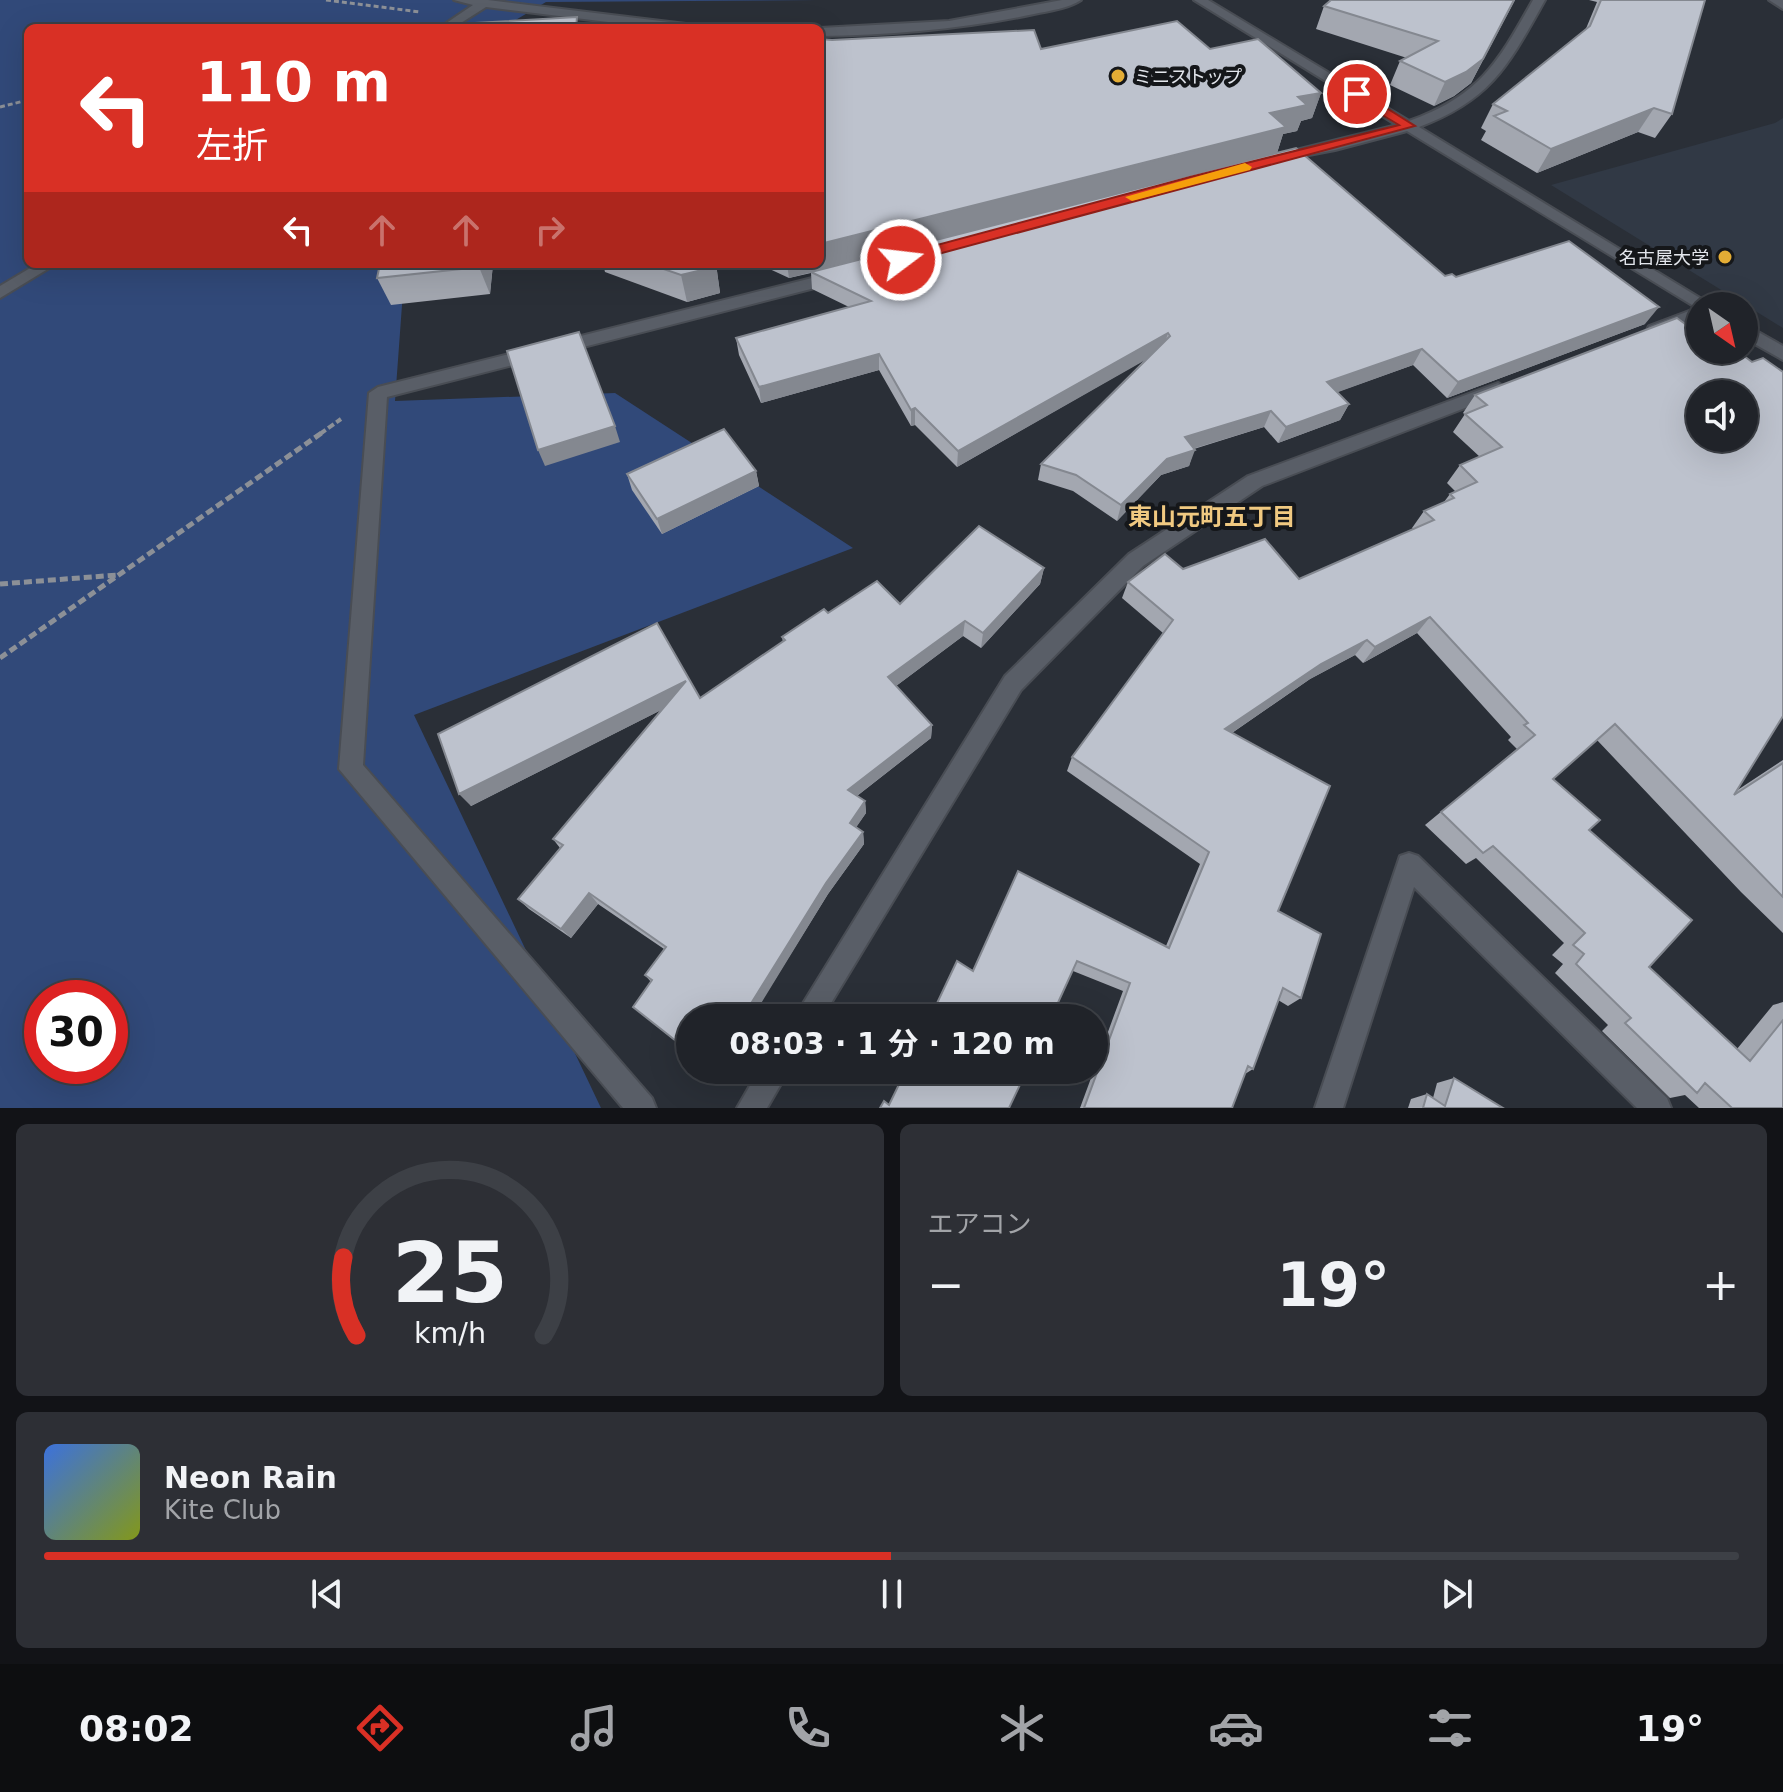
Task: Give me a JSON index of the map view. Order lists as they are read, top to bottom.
{
  "districts": ["東山元町五丁目"],
  "places": ["ミニストップ", "名古屋大学"],
  "north": "bottom right",
  "page": {
    "turn": ["110 m", "左折"],
    "limit": "30",
    "trip": "08:03 · 1 分 · 120 m",
    "tile": "エアコン",
    "heat": ["−", "19°", "+"],
    "song": ["Neon Rain", "Kite Club"],
    "tabs": ["08:02", "19°"],
    "gauge": ["25", "km/h"]
  }
}
